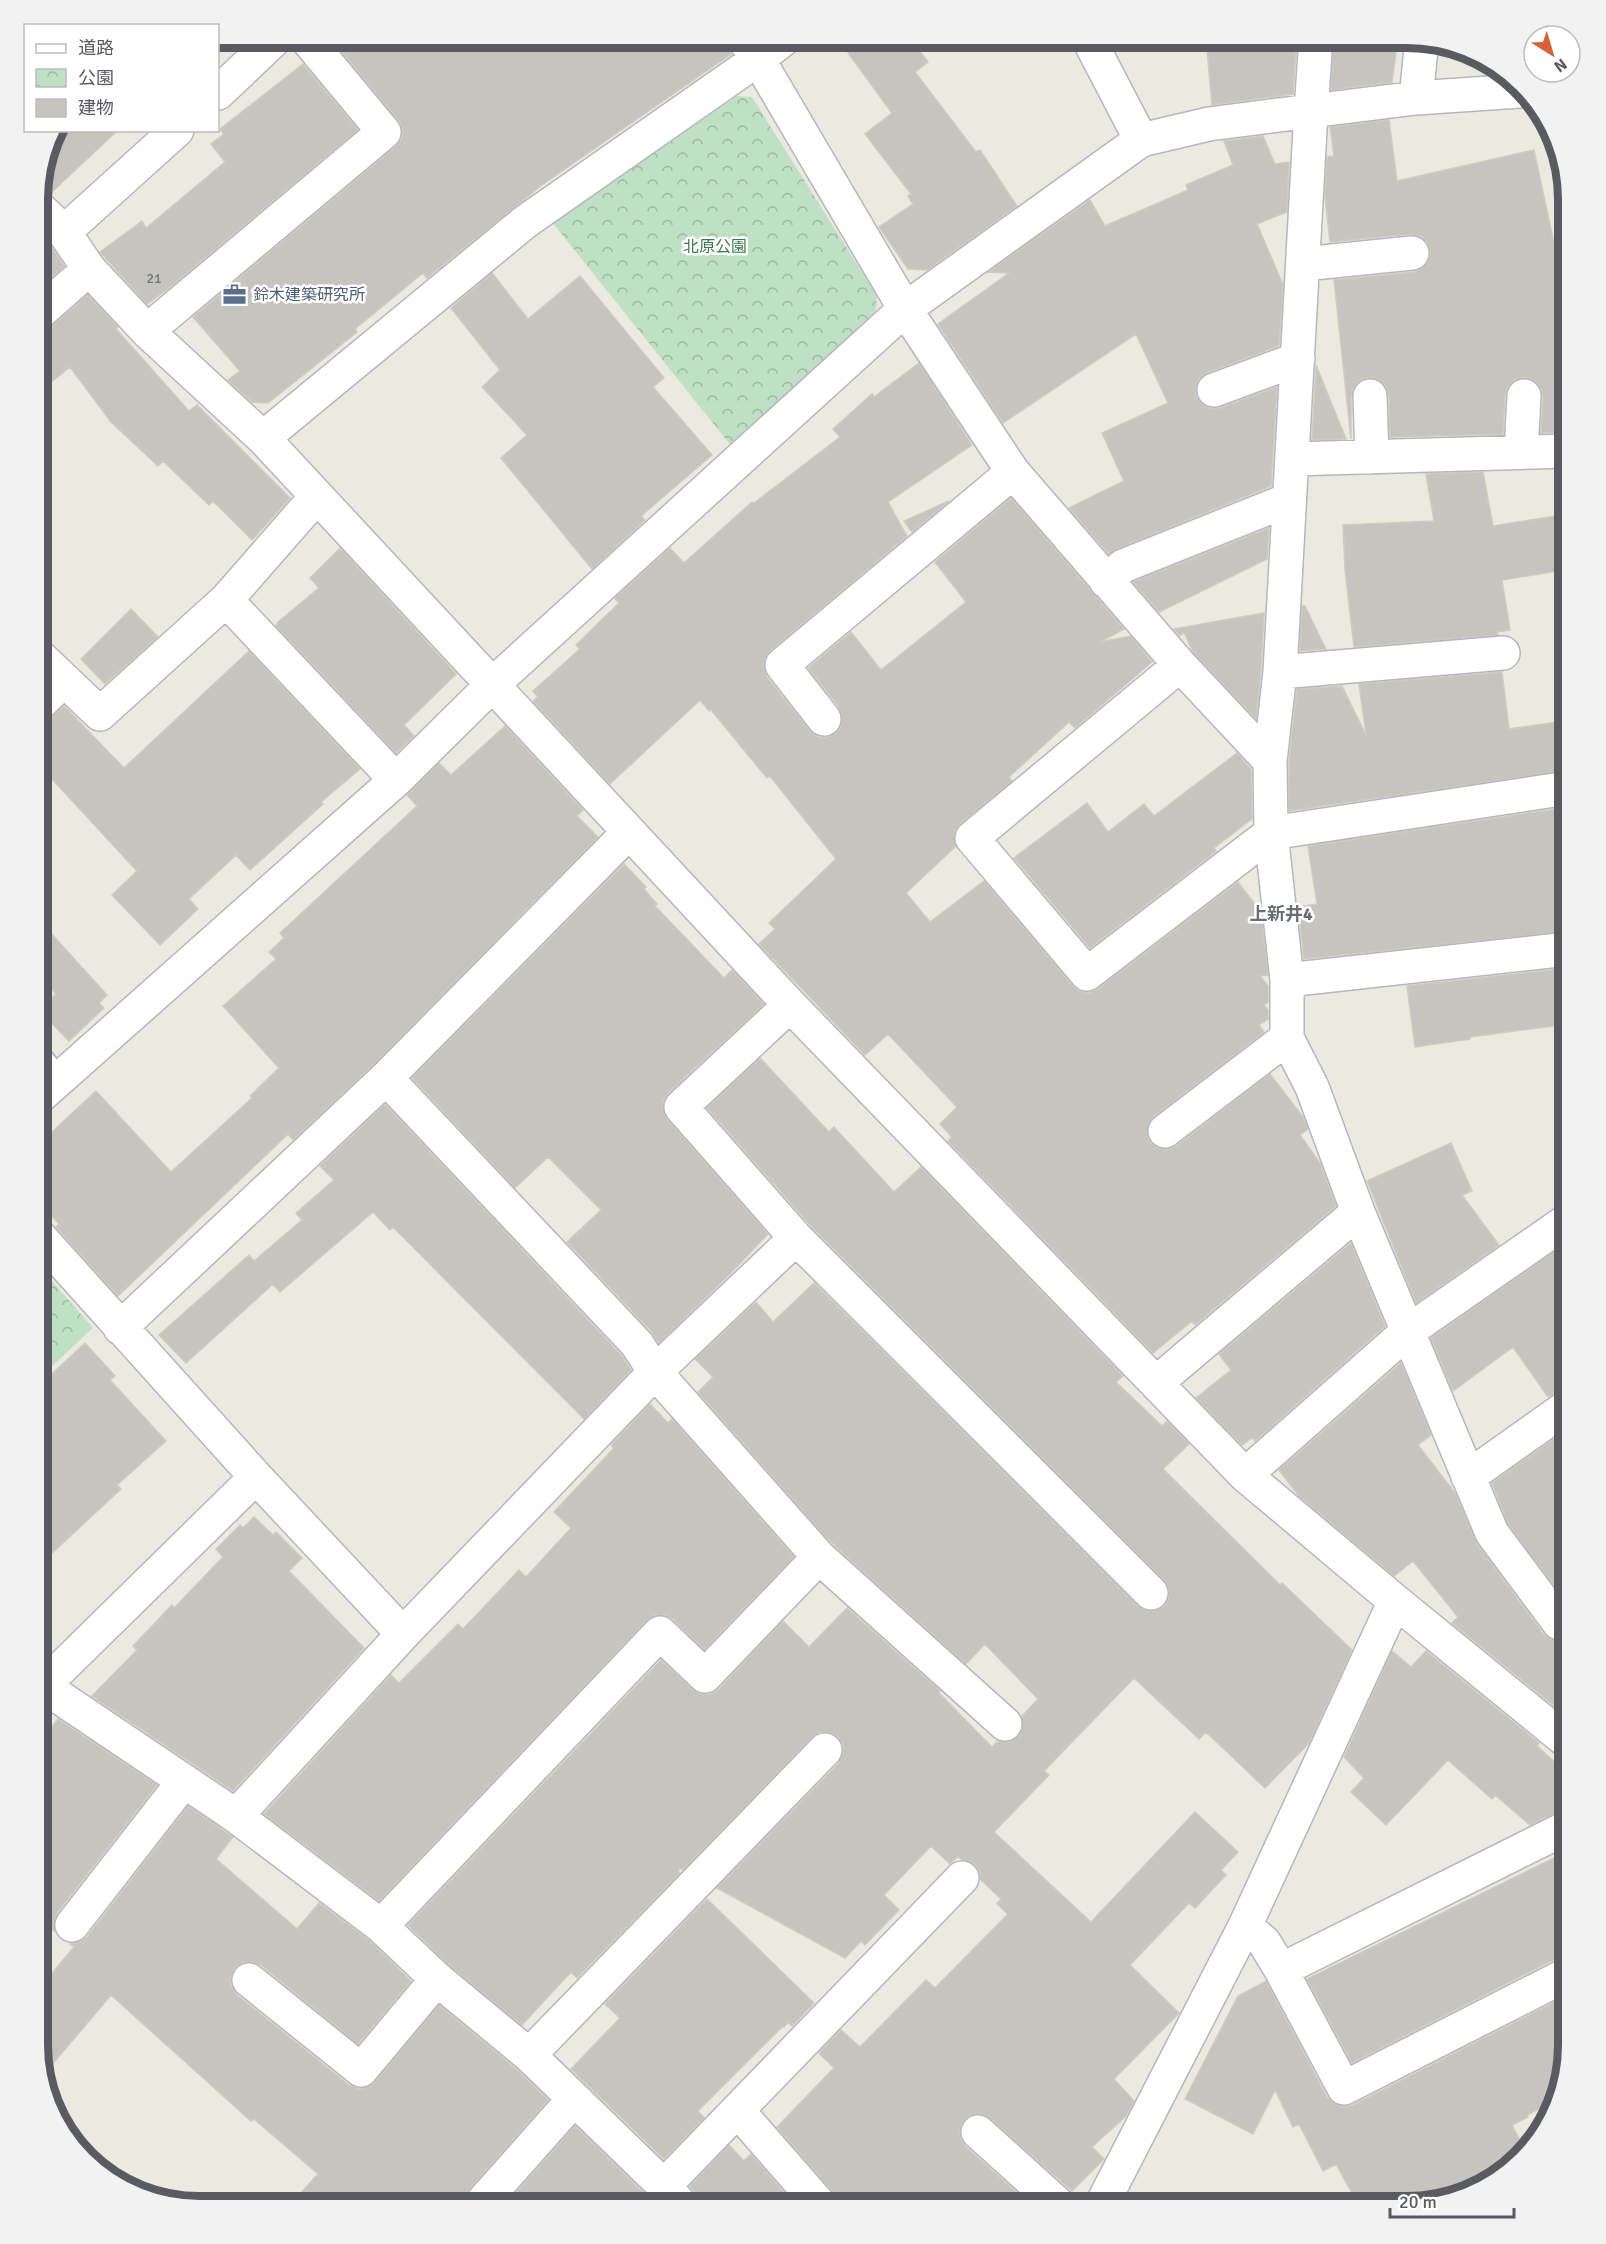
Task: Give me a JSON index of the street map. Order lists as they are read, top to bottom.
{
  "districts": ["上新井4"],
  "parks": ["北原公園"],
  "places": {
    "office": ["鈴木建築研究所"]
  },
  "house_numbers": ["21"],
  "legend": ["道路", "公園", "建物"],
  "scale_bar": "20 m",
  "north": "bottom right"
}
